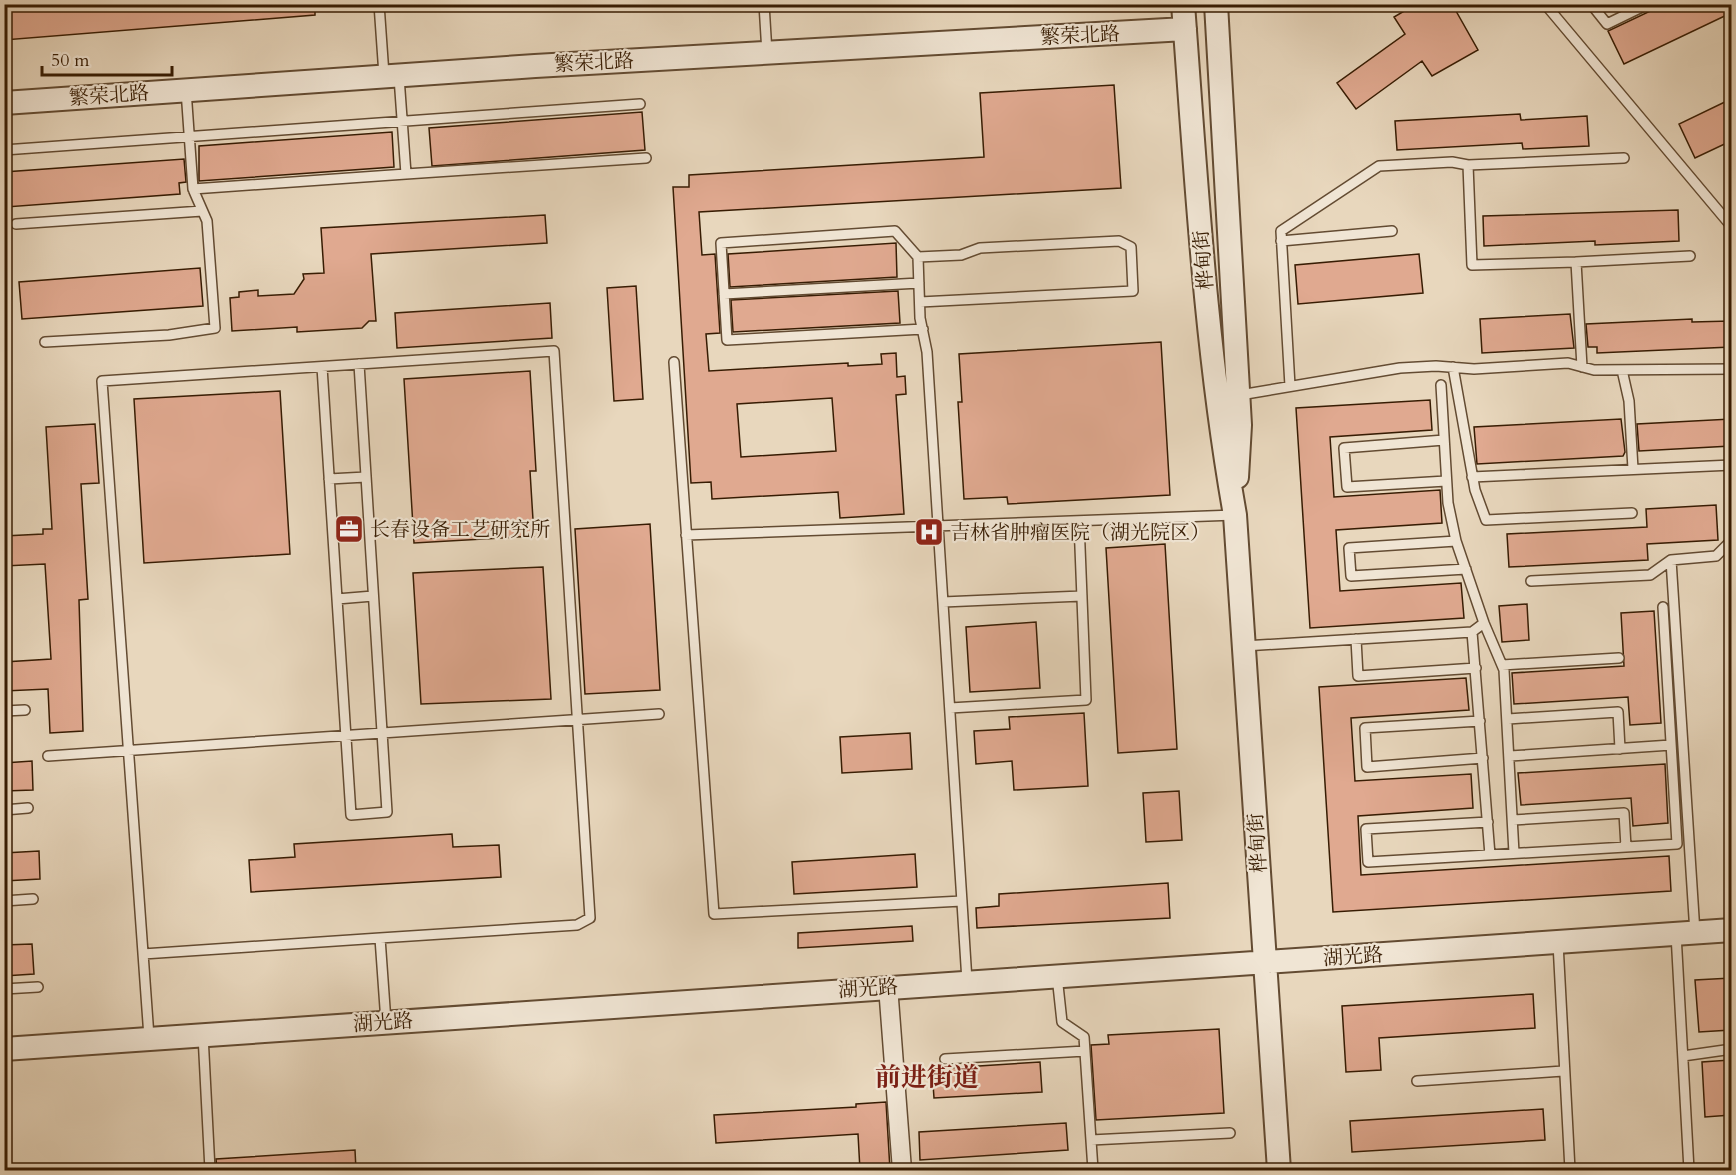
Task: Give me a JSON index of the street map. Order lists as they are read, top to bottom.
{
  "streets": {
    "street": ["繁荣北路", "桦甸街", "湖光路"]
  },
  "crossings": [
    ["繁荣北路", "桦甸街"],
    ["桦甸街", "湖光路"]
  ],
  "districts": ["前进街道"],
  "places": {
    "office": ["长春设备工艺研究所"],
    "hospital": ["吉林省肿瘤医院（湖光院区）"]
  },
  "scale_bar": "50 m"
}
